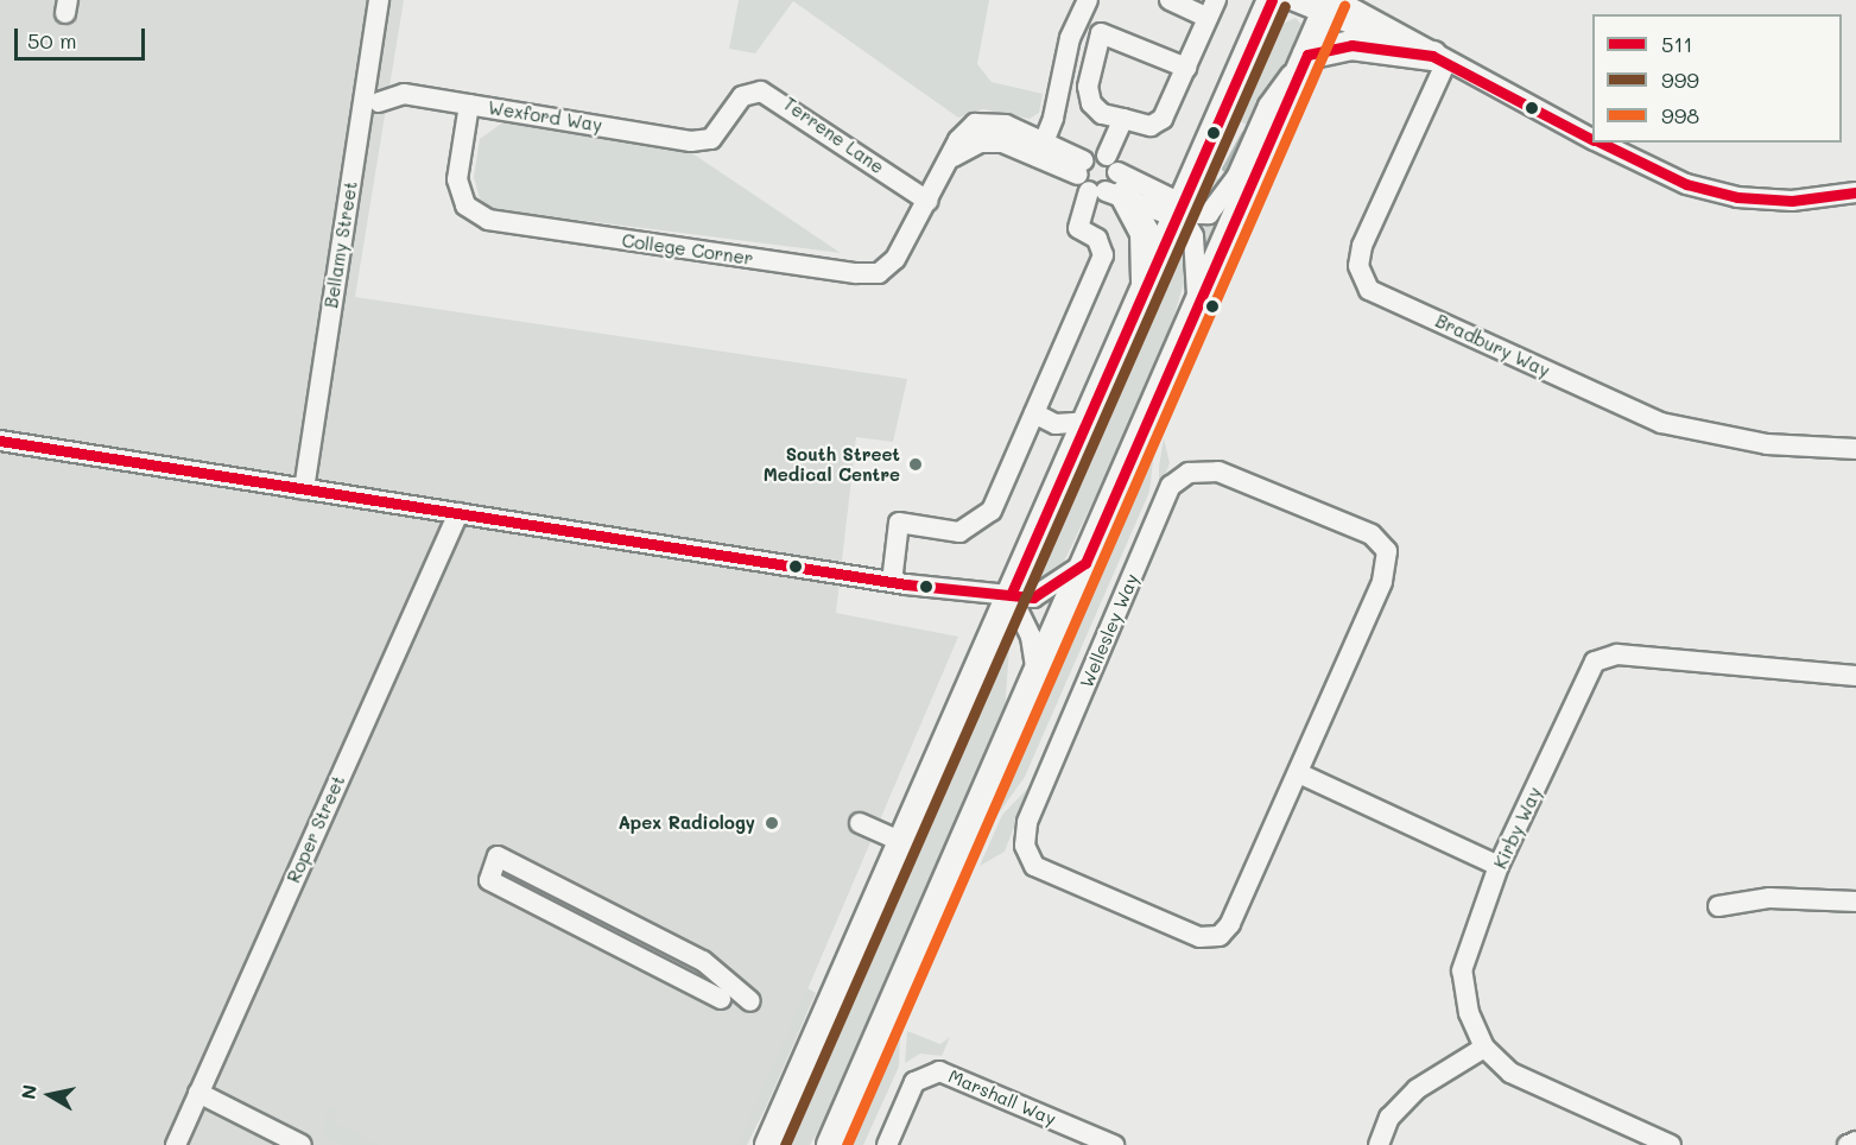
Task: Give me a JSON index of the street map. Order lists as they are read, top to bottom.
{
  "streets": {
    "street": [
      "Wexford Way",
      "Terrene Lane",
      "Bellamy Street",
      "College Corner",
      "Bradbury Way",
      "Wellesley Way",
      "Kirby Way",
      "Roper Street",
      "Marshall Way"
    ]
  },
  "crossings": [
    ["Wexford Way", "Terrene Lane"],
    ["Wexford Way", "College Corner"],
    ["Terrene Lane", "College Corner"]
  ],
  "places": ["South Street Medical Centre", "Apex Radiology"],
  "lines": ["transit line 511", "transit line 999", "transit line 998"],
  "legend": ["511", "999", "998"],
  "scale_bar": "50 m",
  "north": "left"
}
